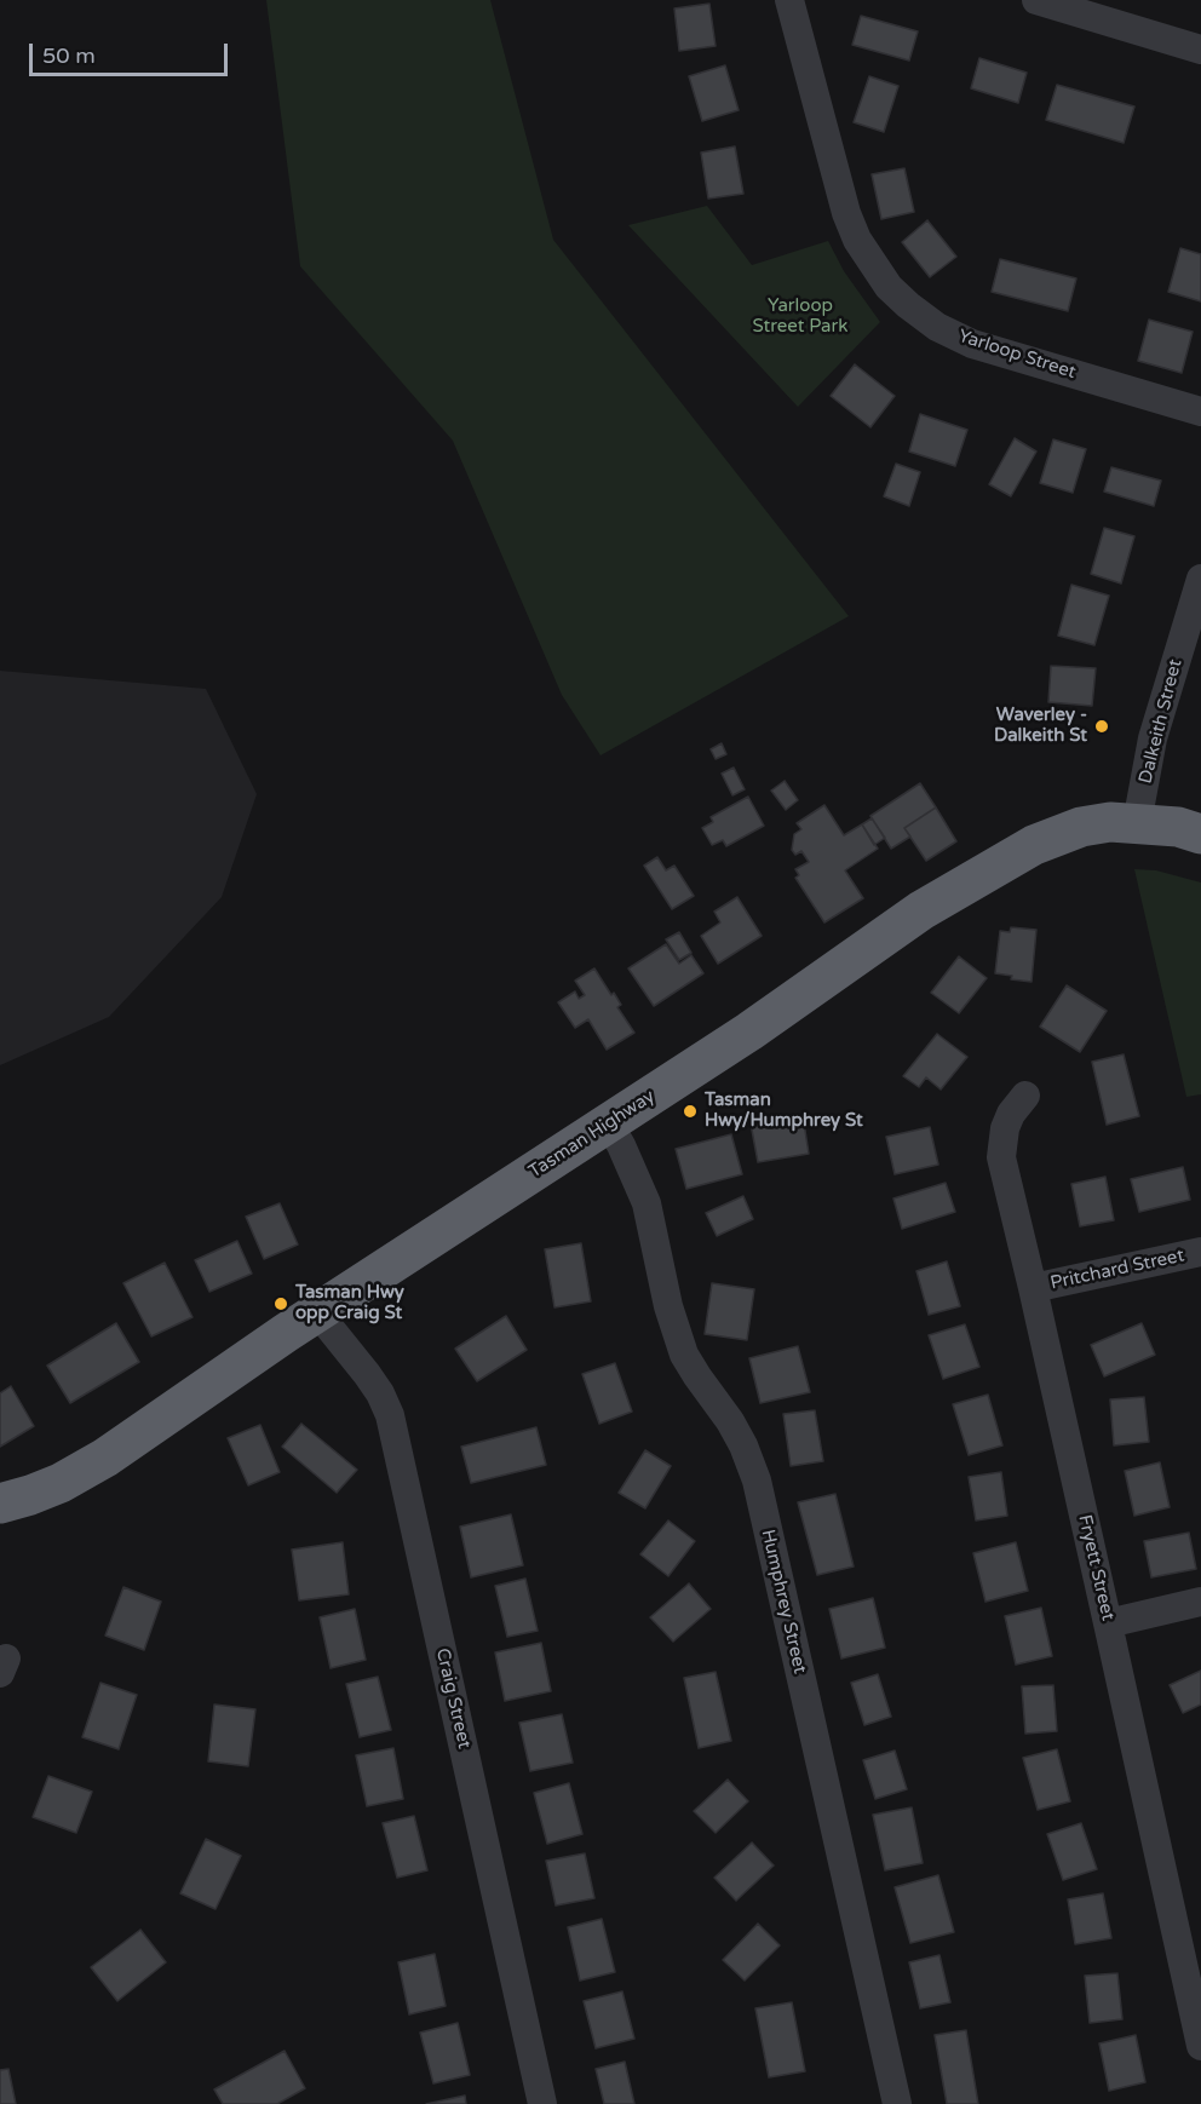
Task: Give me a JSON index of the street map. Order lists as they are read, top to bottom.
{
  "streets": {
    "highway": ["Tasman Highway"],
    "street": [
      "Yarloop Street",
      "Dalkeith Street",
      "Pritchard Street",
      "Fryett Street",
      "Humphrey Street",
      "Craig Street"
    ]
  },
  "crossings": [
    ["Dalkeith Street", "Tasman Highway"],
    ["Tasman Highway", "Humphrey Street"],
    ["Tasman Highway", "Craig Street"],
    ["Pritchard Street", "Fryett Street"]
  ],
  "parks": ["Yarloop Street Park"],
  "places": ["Waverley - Dalkeith St", "Tasman Hwy/Humphrey St", "Tasman Hwy opp Craig St"],
  "scale_bar": "50 m"
}
